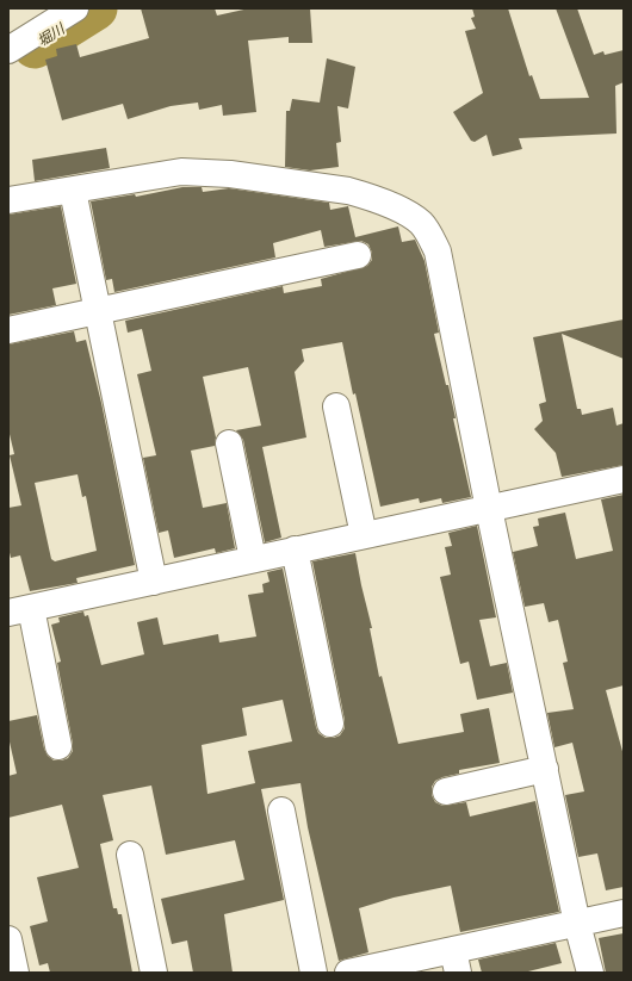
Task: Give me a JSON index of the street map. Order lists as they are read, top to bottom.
{
  "water": ["堀川"]
}
